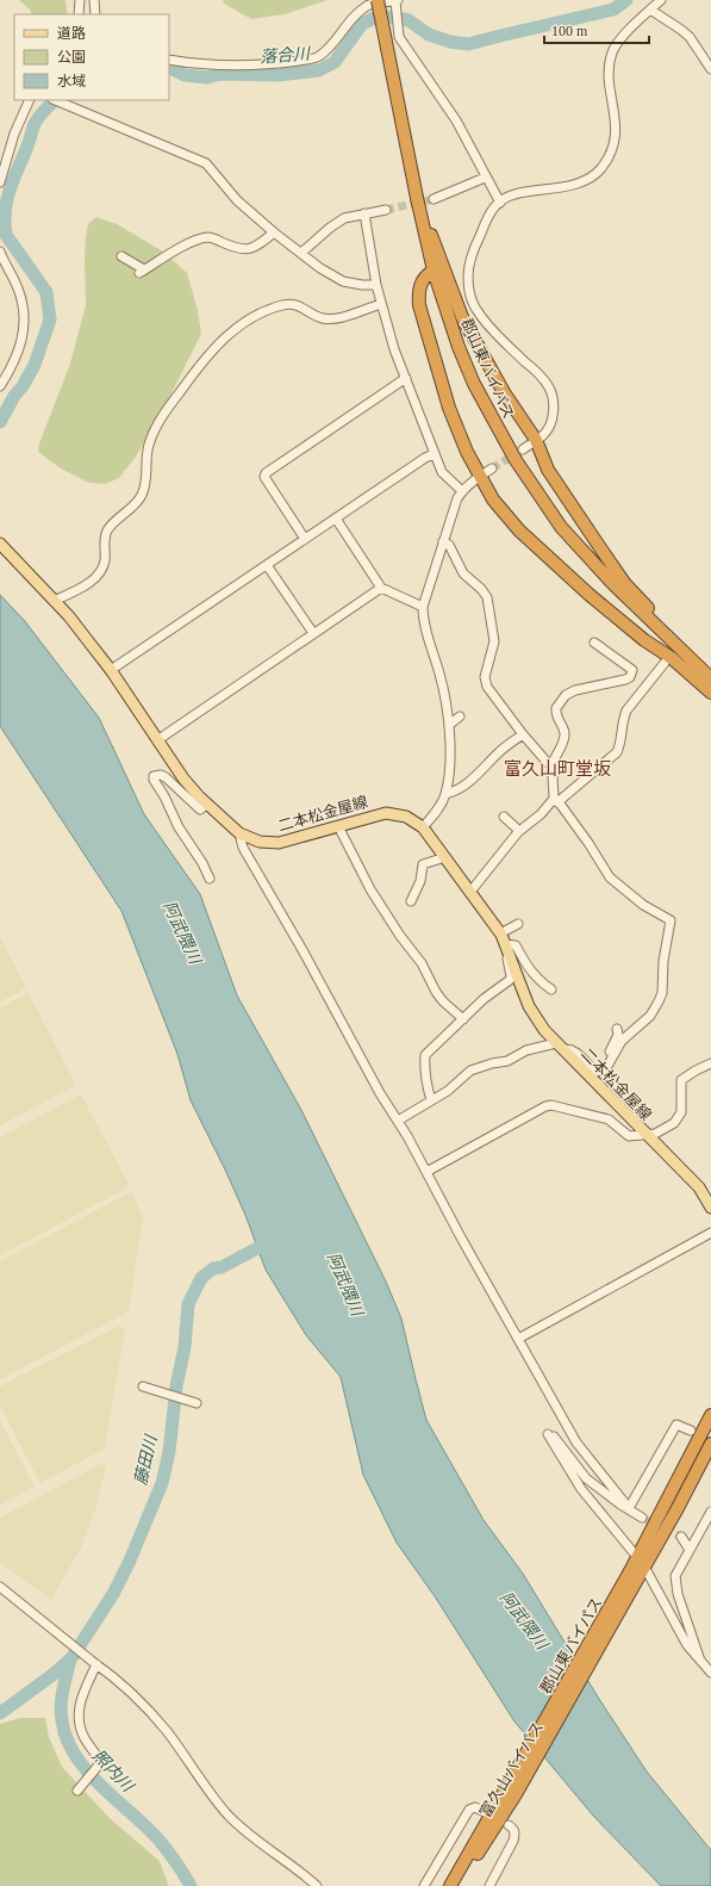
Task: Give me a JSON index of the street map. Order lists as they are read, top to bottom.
{
  "streets": {
    "highway": ["郡山東バイパス", "富久山バイパス"],
    "main road": ["二本松金屋線"]
  },
  "crossings": [
    ["郡山東バイパス", "富久山バイパス"]
  ],
  "districts": ["富久山町堂坂"],
  "water": [
    "落合川",
    "阿武隈川",
    "藤田川",
    "照内川"
  ],
  "legend": ["道路", "公園", "水域"],
  "scale_bar": "100 m"
}
